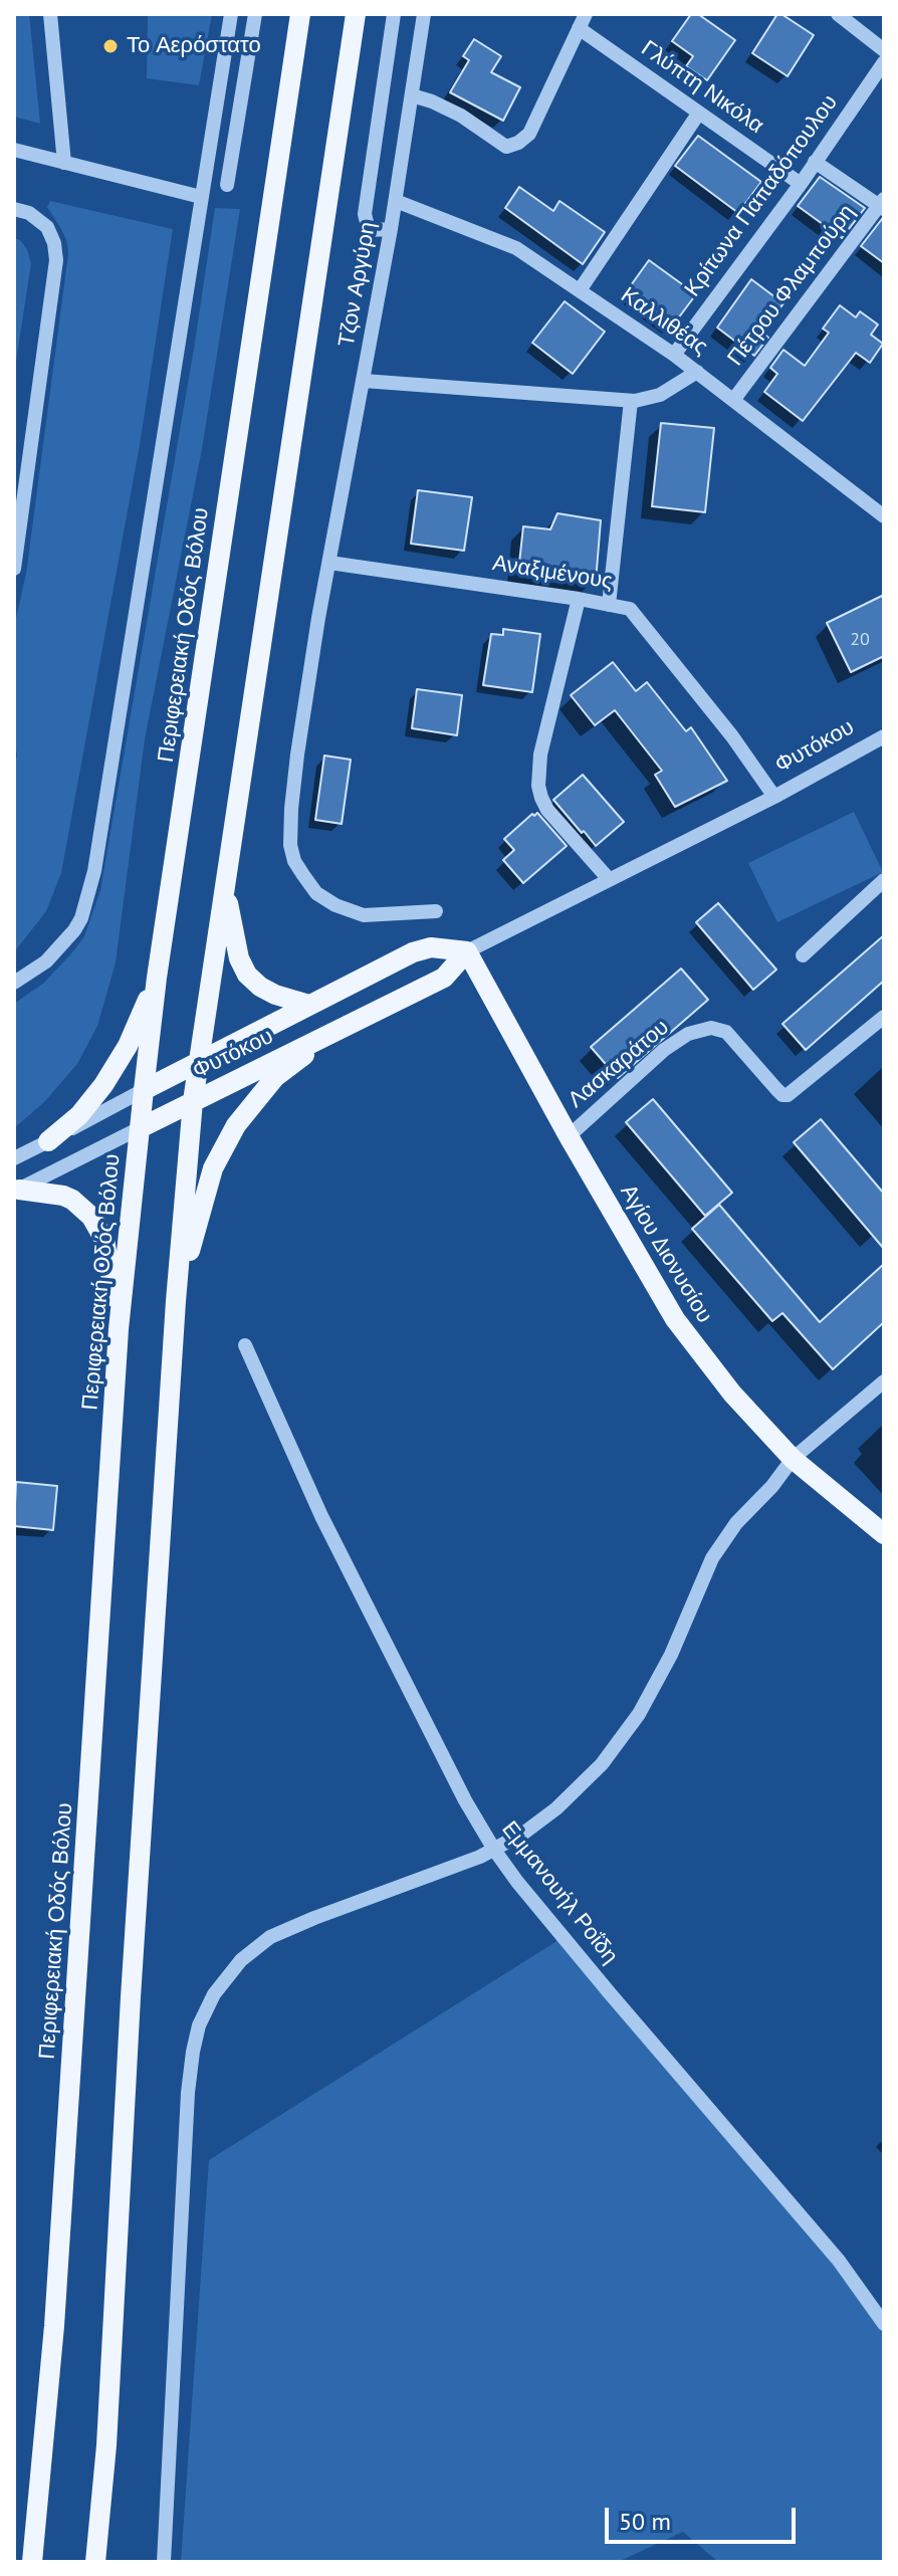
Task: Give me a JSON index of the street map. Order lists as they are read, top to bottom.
{
  "streets": {
    "main road": ["Περιφερειακή Οδός Βόλου", "Φυτόκου", "Αγίου Διονυσίου"],
    "street": [
      "Γλύπτη Νικόλα",
      "Κρίτωνα Παπαδόπουλου",
      "Τζον Αργύρη",
      "Πέτρου Φλαμπούρη",
      "Καλλιθέας",
      "Αναξιμένους",
      "Λασκαράτου",
      "Εμμανουήλ Ροΐδη"
    ]
  },
  "crossings": [
    ["Γλύπτη Νικόλα", "Κρίτωνα Παπαδόπουλου"],
    ["Κρίτωνα Παπαδόπουλου", "Καλλιθέας"],
    ["Τζον Αργύρη", "Καλλιθέας"],
    ["Τζον Αργύρη", "Αναξιμένους"],
    ["Πέτρου Φλαμπούρη", "Καλλιθέας"],
    ["Αναξιμένους", "Φυτόκου"],
    ["Περιφερειακή Οδός Βόλου", "Φυτόκου"],
    ["Φυτόκου", "Αγίου Διονυσίου"],
    ["Λασκαράτου", "Αγίου Διονυσίου"]
  ],
  "places": ["Το Αερόστατο"],
  "house_numbers": ["20"],
  "scale_bar": "50 m"
}
